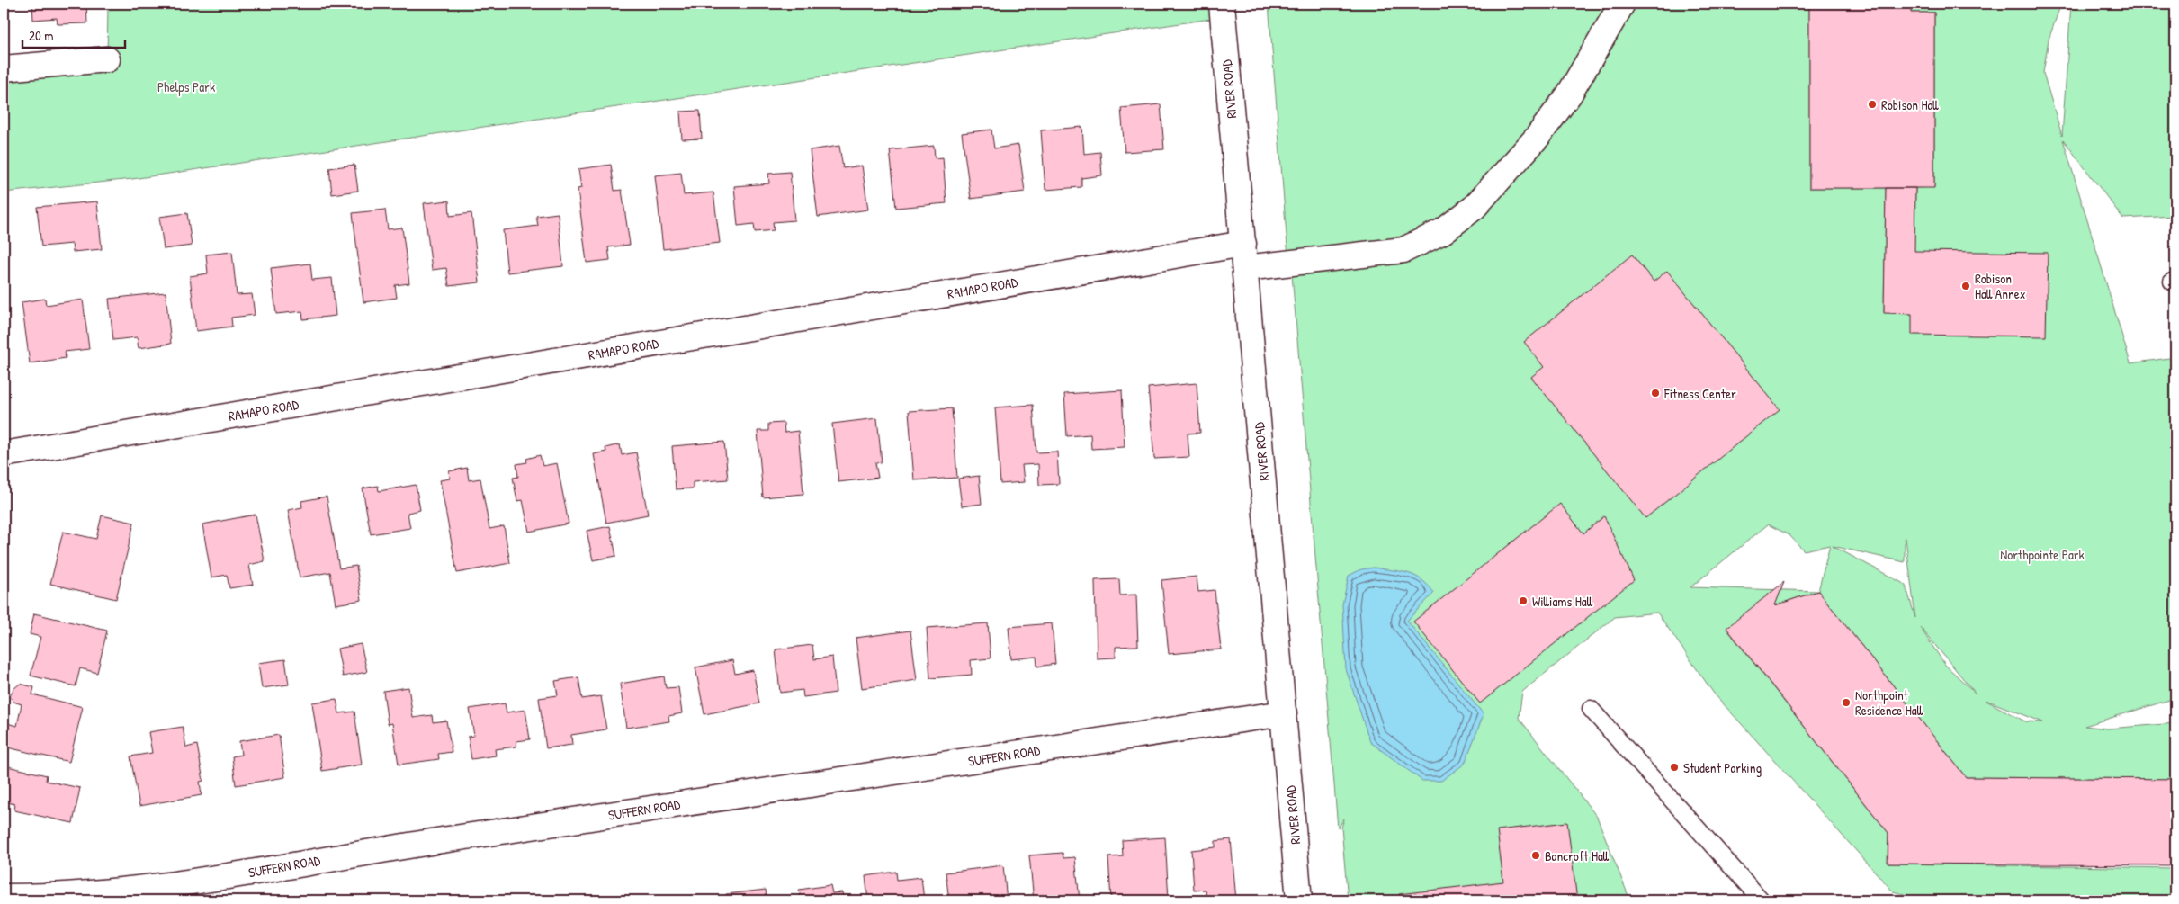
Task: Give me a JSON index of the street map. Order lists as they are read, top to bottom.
{
  "streets": {
    "street": ["RIVER ROAD", "RAMAPO ROAD", "SUFFERN ROAD"]
  },
  "crossings": [
    ["RIVER ROAD", "RAMAPO ROAD"],
    ["RIVER ROAD", "SUFFERN ROAD"]
  ],
  "parks": ["Phelps Park", "Northpointe Park"],
  "places": [
    "Robison Hall",
    "Robison Hall Annex",
    "Fitness Center",
    "Williams Hall",
    "Northpoint Residence Hall",
    "Student Parking",
    "Bancroft Hall"
  ],
  "scale_bar": "20 m"
}
